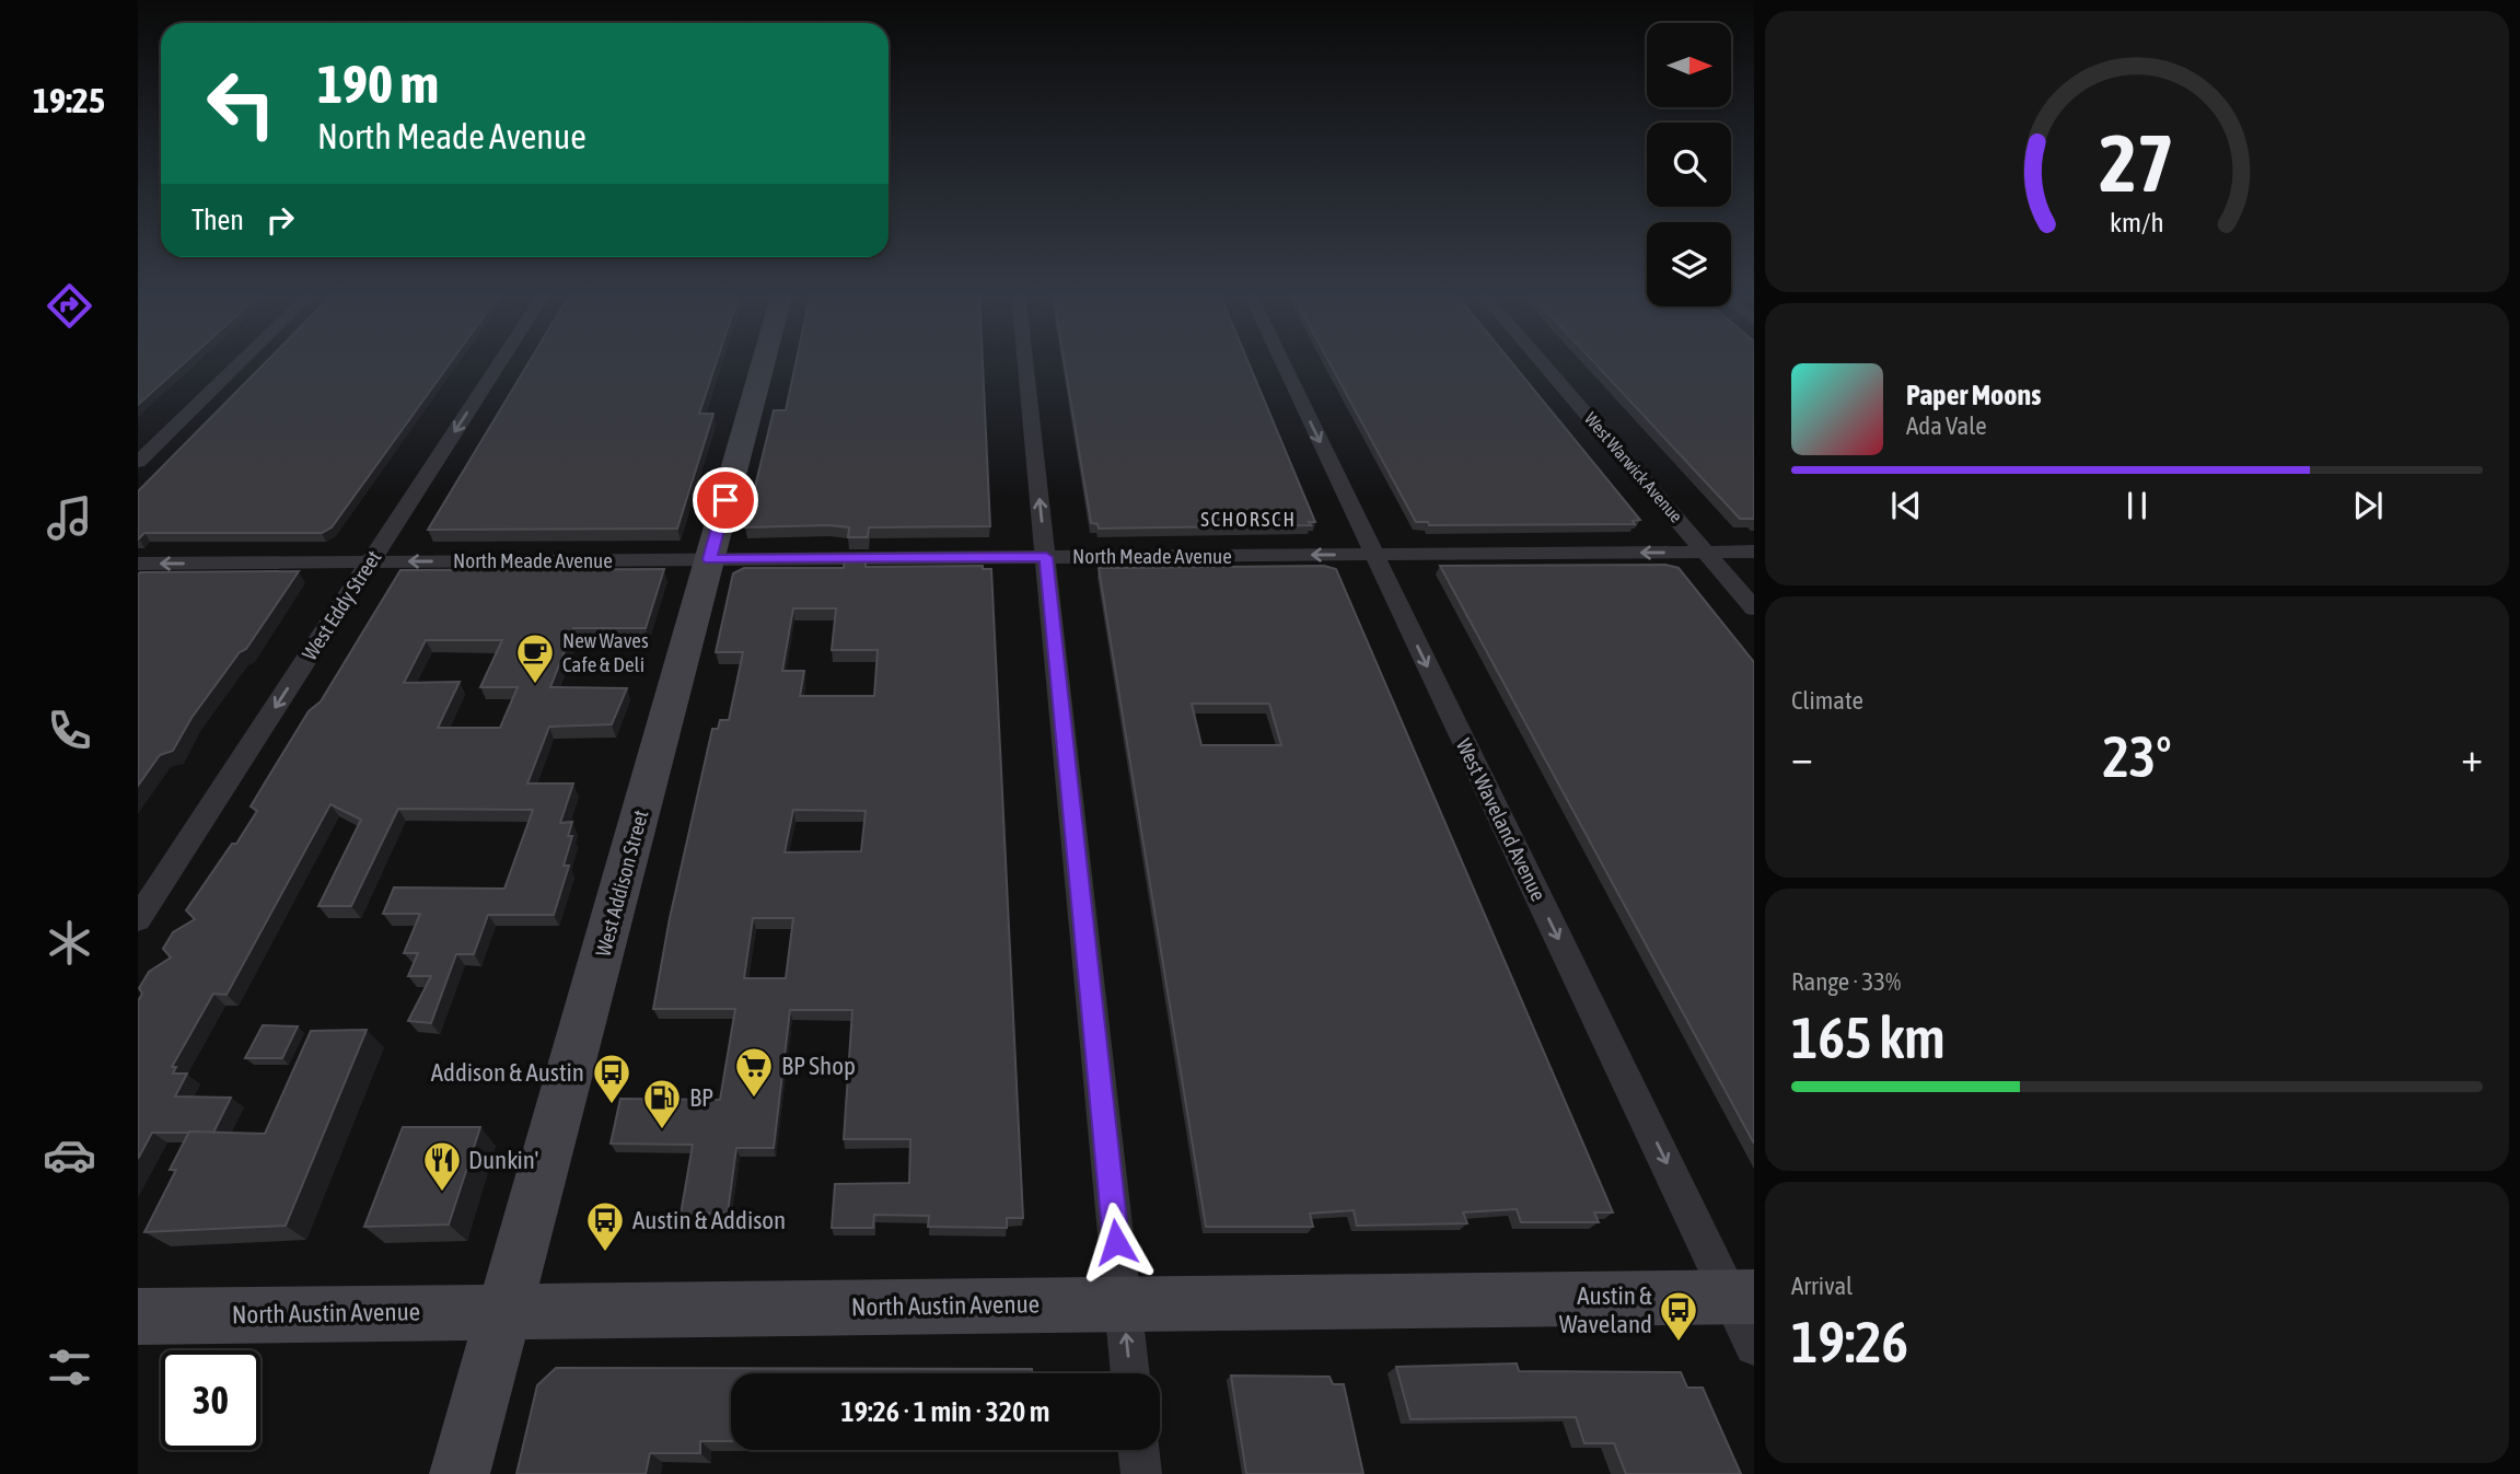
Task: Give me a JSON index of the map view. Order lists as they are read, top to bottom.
{
  "streets": {
    "street": [
      "West Warwick Avenue",
      "North Meade Avenue",
      "West Eddy Street",
      "West Waveland Avenue",
      "West Addison Street",
      "North Austin Avenue"
    ]
  },
  "crossings": [
    ["West Warwick Avenue", "North Meade Avenue"],
    ["North Meade Avenue", "West Eddy Street"],
    ["North Meade Avenue", "West Waveland Avenue"],
    ["North Meade Avenue", "West Addison Street"],
    ["West Waveland Avenue", "North Austin Avenue"],
    ["West Addison Street", "North Austin Avenue"]
  ],
  "one_way": ["North Meade Avenue", "West Eddy Street", "West Waveland Avenue"],
  "districts": ["SCHORSCH"],
  "places": {
    "cafe": ["New Waves Cafe & Deli"],
    "supermarket": ["BP Shop"],
    "bus stop": ["Addison & Austin", "Austin & Addison", "Austin & Waveland"],
    "fuel station": ["BP"],
    "restaurant": ["Dunkin'"]
  },
  "north": "right",
  "page": {
    "tabs": "19:25",
    "turn": ["190 m", "North Meade Avenue"],
    "then": "Then",
    "song": ["Paper Moons", "Ada Vale"],
    "tile": [
      "Climate",
      ["Range · 33%", "165 km"],
      ["Arrival", "19:26"]
    ],
    "heat": ["−", "23°", "+"],
    "limit": "30",
    "trip": "19:26 · 1 min · 320 m",
    "gauge": ["27", "km/h"]
  }
}
